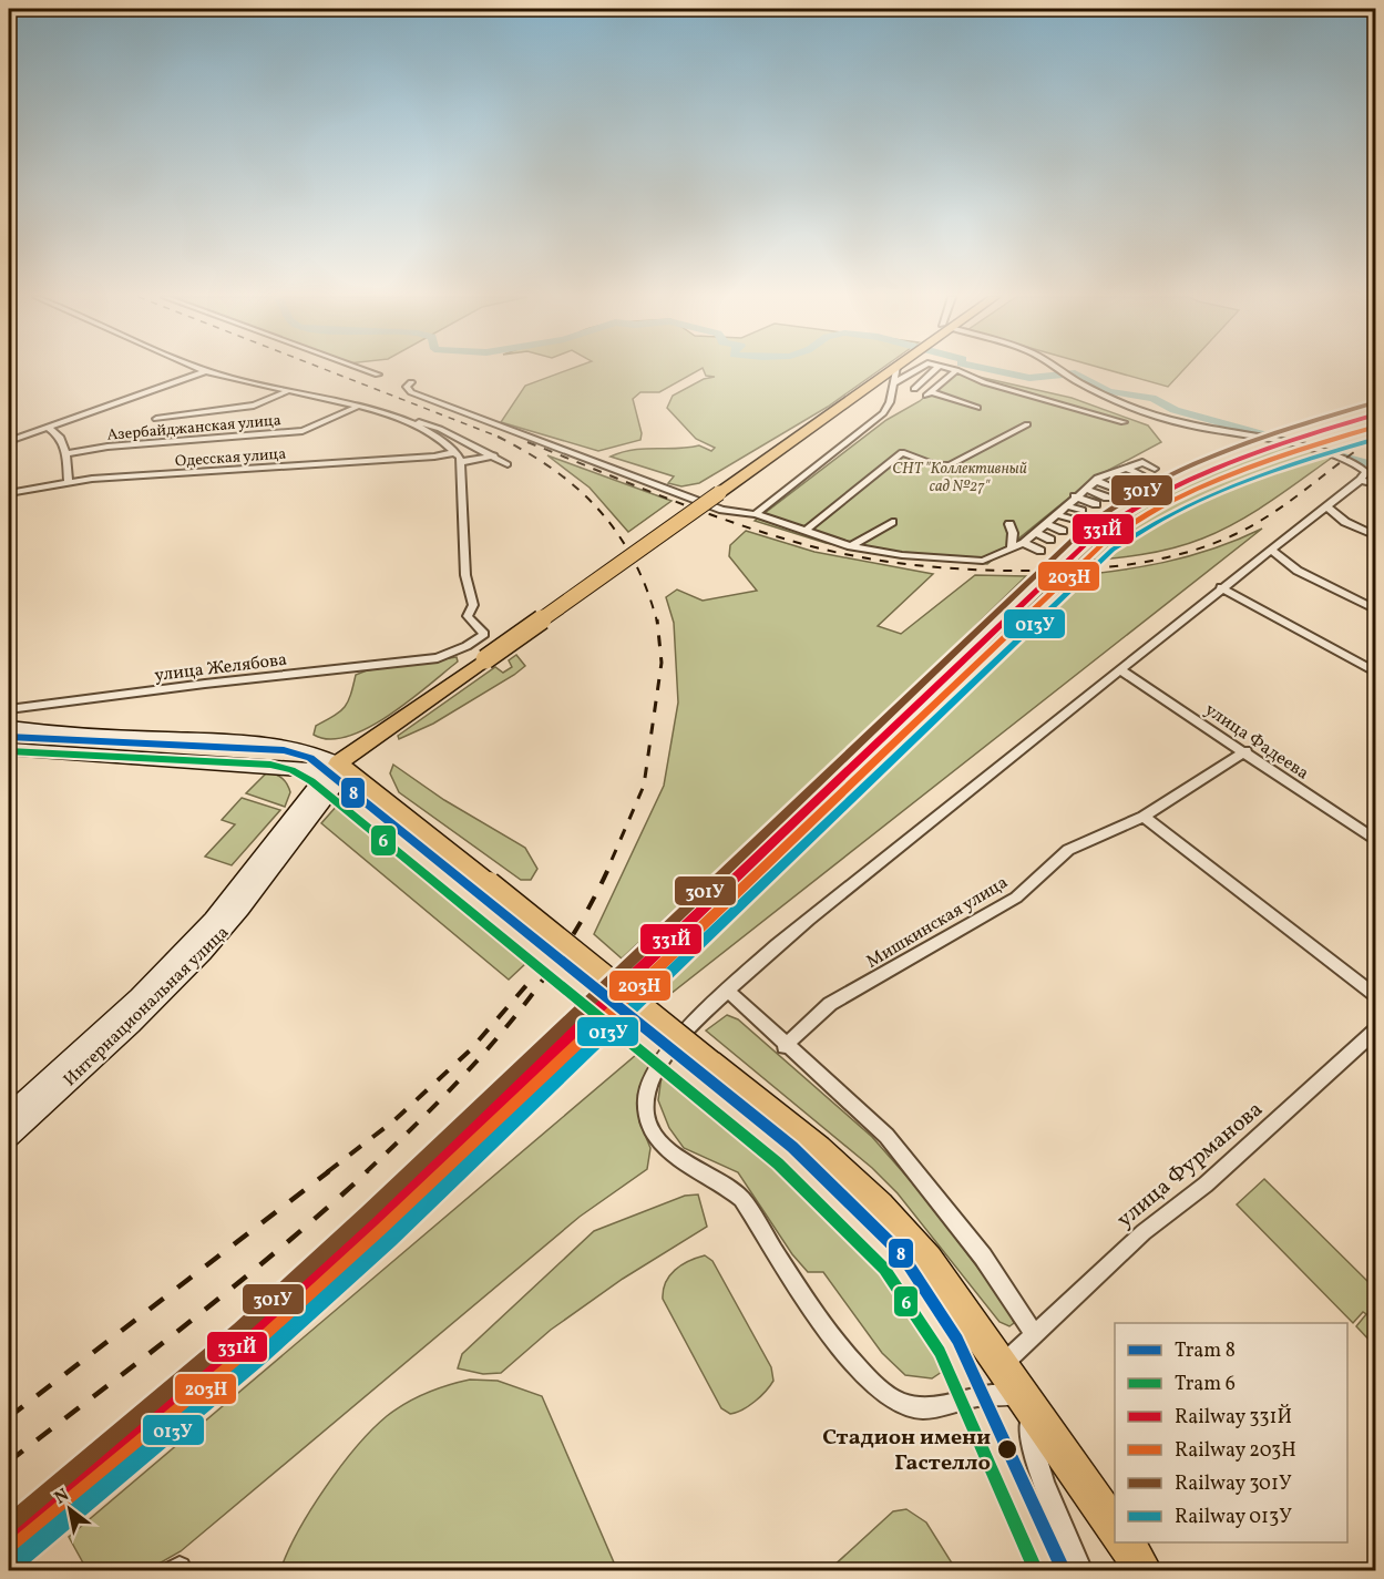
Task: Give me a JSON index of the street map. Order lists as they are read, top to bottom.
{
  "streets": {
    "main road": ["Интернациональная улица"],
    "street": [
      "Азербайджанская улица",
      "Одесская улица",
      "улица Желябова",
      "улица Фадеева",
      "Мишкинская улица",
      "улица Фурманова"
    ]
  },
  "crossings": [
    ["улица Фадеева", "Мишкинская улица"]
  ],
  "parks": ["СНТ \"Коллективный сад №27\""],
  "places": ["Стадион имени Гастелло"],
  "lines": [
    "rail line 301У",
    "rail line 331Й",
    "rail line 203Н",
    "rail line 013У",
    "tram line 8",
    "tram line 6"
  ],
  "legend": [
    "Tram 8",
    "Tram 6",
    "Railway 331Й",
    "Railway 203Н",
    "Railway 301У",
    "Railway 013У"
  ],
  "north": "top left"
}
